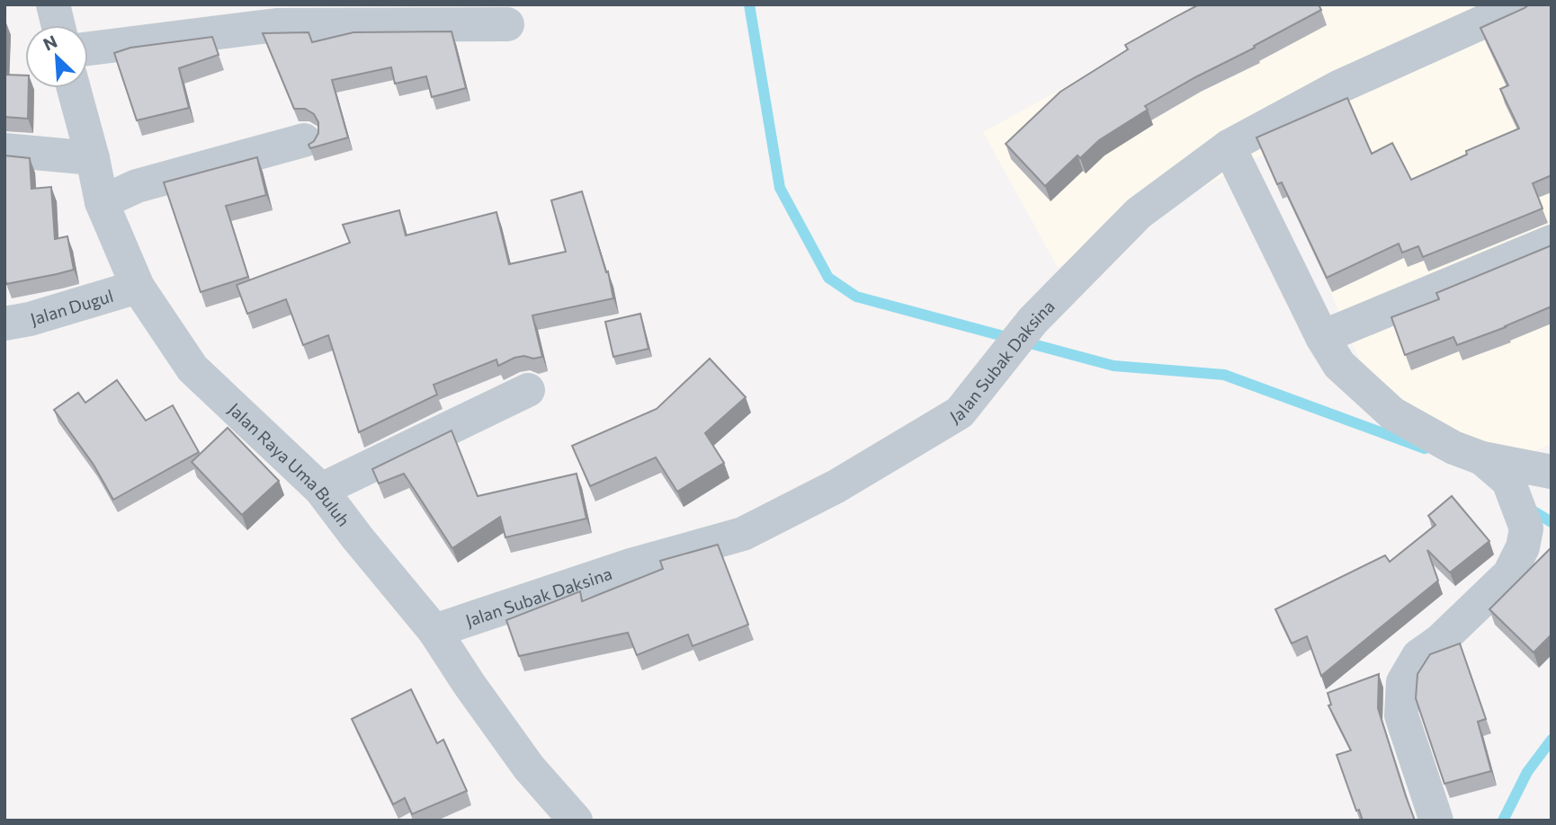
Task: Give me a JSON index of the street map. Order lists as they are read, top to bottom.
{
  "streets": {
    "street": ["Jalan Dugul", "Jalan Subak Daksina", "Jalan Raya Uma Buluh"]
  },
  "crossings": [
    ["Jalan Dugul", "Jalan Raya Uma Buluh"],
    ["Jalan Subak Daksina", "Jalan Raya Uma Buluh"]
  ],
  "north": "top left"
}
